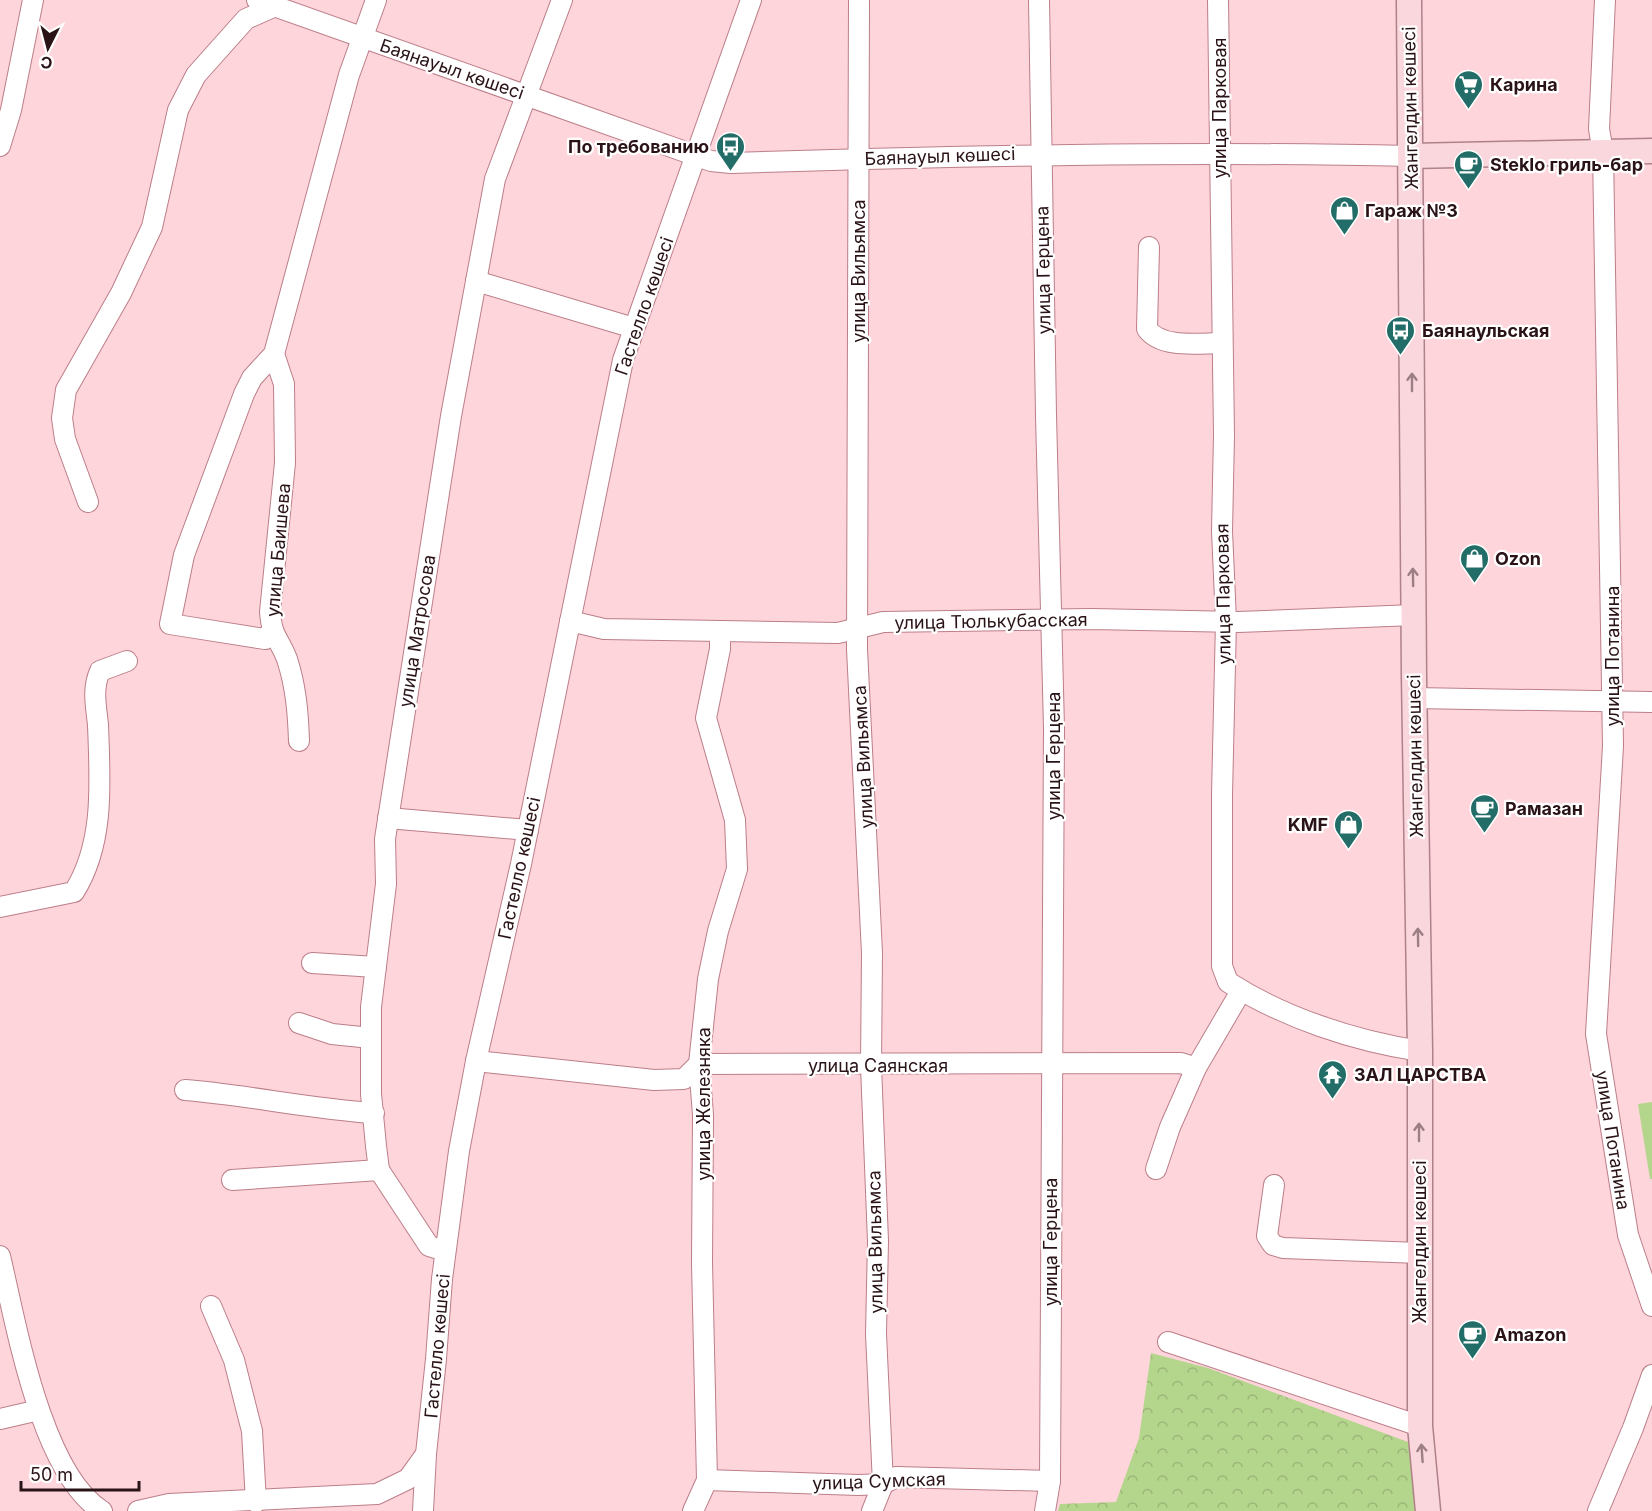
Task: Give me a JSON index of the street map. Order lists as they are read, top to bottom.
{
  "streets": {
    "main road": ["Баянауыл көшесі", "Жангелдин көшесі"],
    "street": [
      "улица Парковая",
      "улица Герцена",
      "улица Вильямса",
      "Гастелло көшесі",
      "улица Баишева",
      "улица Тюлькубасская",
      "улица Матросова",
      "улица Потанина",
      "улица Саянская",
      "улица Железняка",
      "улица Сумская"
    ]
  },
  "crossings": [
    ["Баянауыл көшесі", "улица Парковая"],
    ["Баянауыл көшесі", "Жангелдин көшесі"],
    ["Баянауыл көшесі", "улица Герцена"],
    ["Баянауыл көшесі", "улица Вильямса"],
    ["Баянауыл көшесі", "Гастелло көшесі"],
    ["Баянауыл көшесі", "улица Матросова"],
    ["Баянауыл көшесі", "улица Потанина"],
    ["улица Парковая", "Жангелдин көшесі"],
    ["улица Парковая", "улица Тюлькубасская"],
    ["Жангелдин көшесі", "улица Тюлькубасская"],
    ["улица Герцена", "улица Тюлькубасская"],
    ["улица Герцена", "улица Саянская"],
    ["улица Герцена", "улица Сумская"],
    ["улица Вильямса", "улица Тюлькубасская"],
    ["улица Вильямса", "улица Саянская"],
    ["улица Вильямса", "улица Сумская"],
    ["Гастелло көшесі", "улица Тюлькубасская"],
    ["Гастелло көшесі", "улица Матросова"],
    ["улица Тюлькубасская", "улица Железняка"],
    ["улица Саянская", "улица Железняка"],
    ["улица Железняка", "улица Сумская"]
  ],
  "one_way": ["Жангелдин көшесі"],
  "places": {
    "supermarket": ["Карина"],
    "bus stop": ["По требованию", "Баянаульская"],
    "cafe": ["Steklo гриль-бар", "Рамазан", "Amazon"],
    "shop": ["Гараж №3", "Ozon", "KMF"],
    "temple": ["ЗАЛ ЦАРСТВА"]
  },
  "scale_bar": "50 m",
  "north": "bottom"
}
